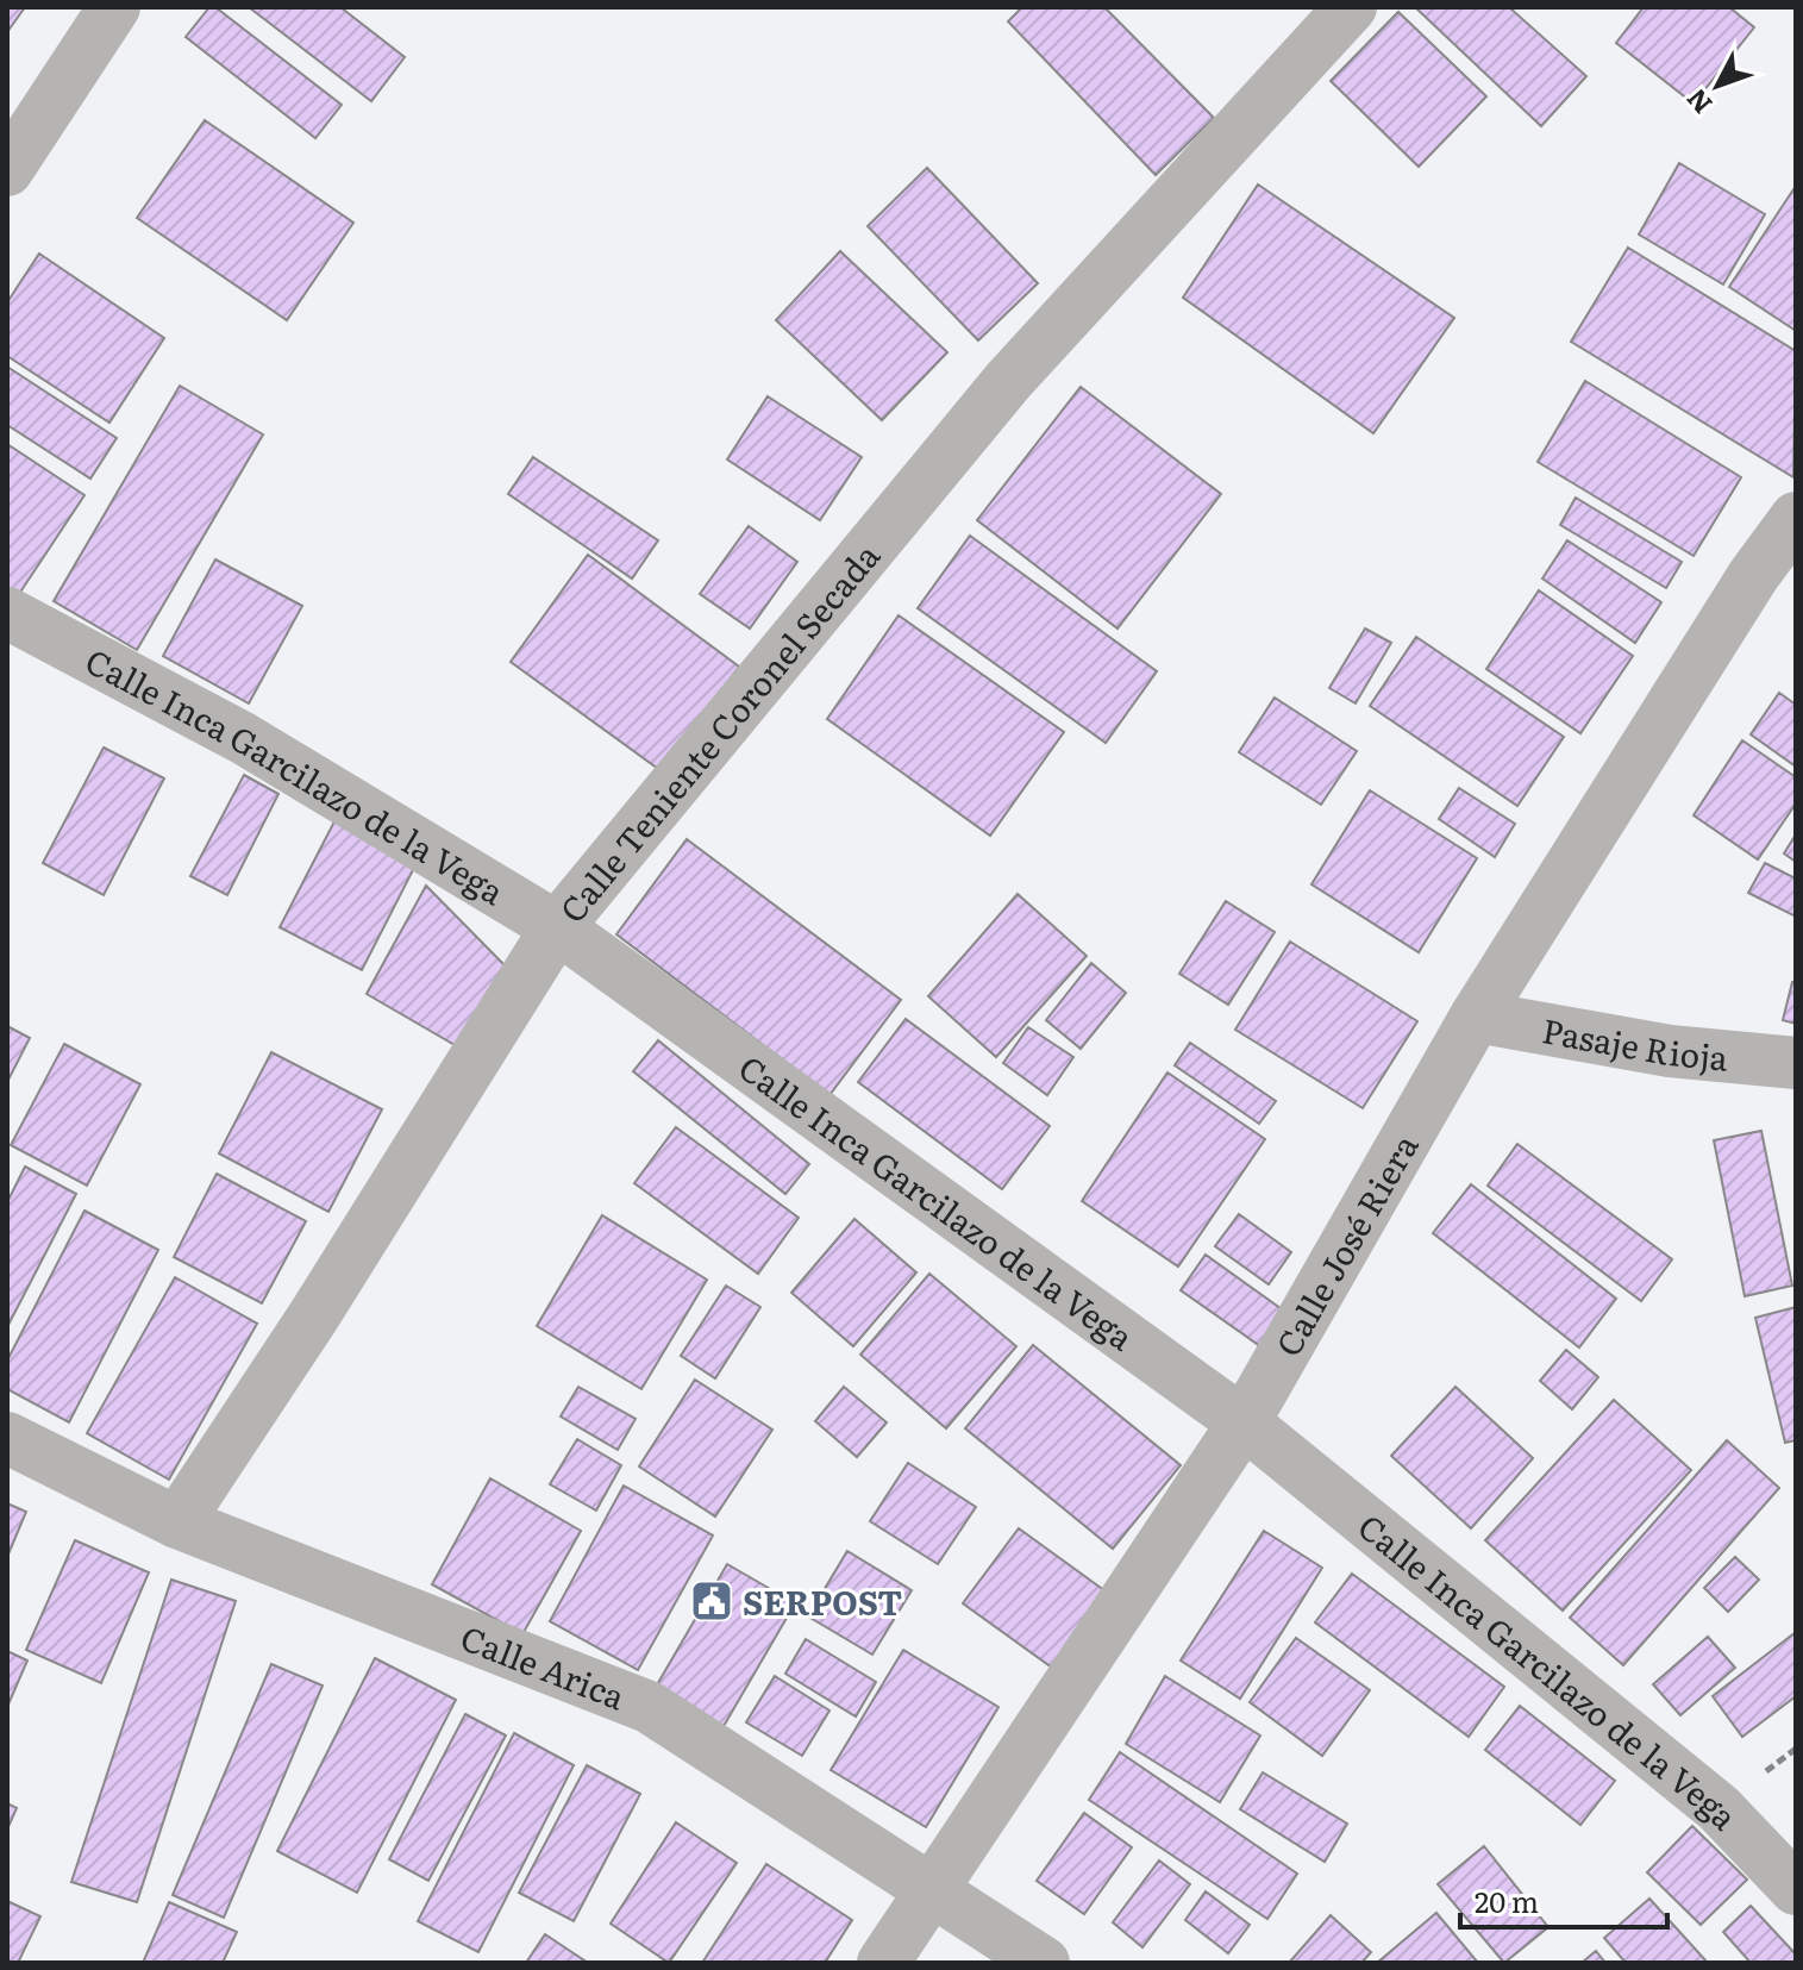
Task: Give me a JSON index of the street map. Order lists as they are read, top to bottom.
{
  "streets": {
    "street": [
      "Calle Teniente Coronel Secada",
      "Calle Inca Garcilazo de la Vega",
      "Pasaje Rioja",
      "Calle José Riera",
      "Calle Arica"
    ]
  },
  "crossings": [
    ["Calle Teniente Coronel Secada", "Calle Inca Garcilazo de la Vega"],
    ["Calle Teniente Coronel Secada", "Calle Arica"],
    ["Calle Inca Garcilazo de la Vega", "Calle José Riera"],
    ["Pasaje Rioja", "Calle José Riera"],
    ["Calle José Riera", "Calle Arica"]
  ],
  "places": {
    "public building": ["SERPOST"]
  },
  "scale_bar": "20 m",
  "north": "bottom left"
}
